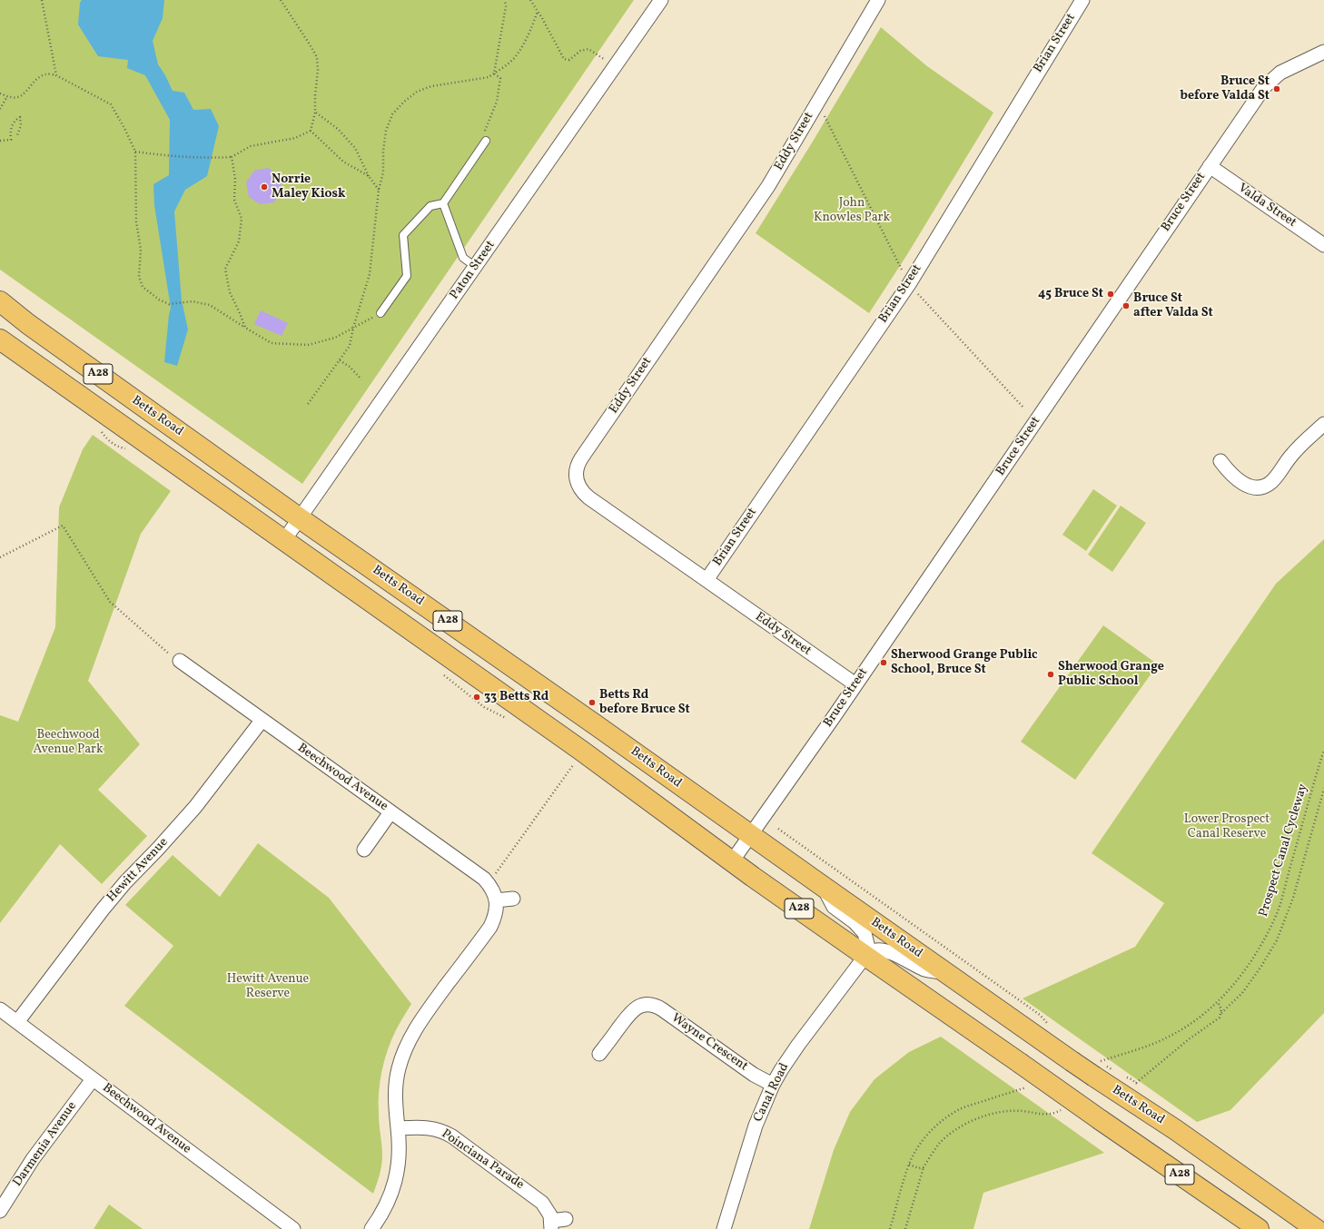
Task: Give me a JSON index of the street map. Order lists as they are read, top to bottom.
{
  "streets": {
    "highway": ["A28", "Betts Road"],
    "street": [
      "Brian Street",
      "Eddy Street",
      "Bruce Street",
      "Valda Street",
      "Paton Street",
      "Beechwood Avenue",
      "Hewitt Avenue",
      "Wayne Crescent",
      "Canal Road",
      "Darmenia Avenue",
      "Poinciana Parade"
    ],
    "path": ["Prospect Canal Cycleway"]
  },
  "crossings": [
    ["Brian Street", "Eddy Street"],
    ["Eddy Street", "Bruce Street"],
    ["Bruce Street", "Valda Street"],
    ["Bruce Street", "A28"],
    ["Bruce Street", "Betts Road"],
    ["Paton Street", "A28"],
    ["Paton Street", "Betts Road"],
    ["A28", "Canal Road"],
    ["Beechwood Avenue", "Hewitt Avenue"],
    ["Beechwood Avenue", "Darmenia Avenue"],
    ["Wayne Crescent", "Canal Road"]
  ],
  "parks": [
    "John Knowles Park",
    "Beechwood Avenue Park",
    "Lower Prospect Canal Reserve",
    "Hewitt Avenue Reserve"
  ],
  "places": [
    "Bruce St before Valda St",
    "Norrie Maley Kiosk",
    "45 Bruce St",
    "Bruce St after Valda St",
    "Sherwood Grange Public School, Bruce St",
    "Sherwood Grange Public School",
    "33 Betts Rd",
    "Betts Rd before Bruce St"
  ]
}
